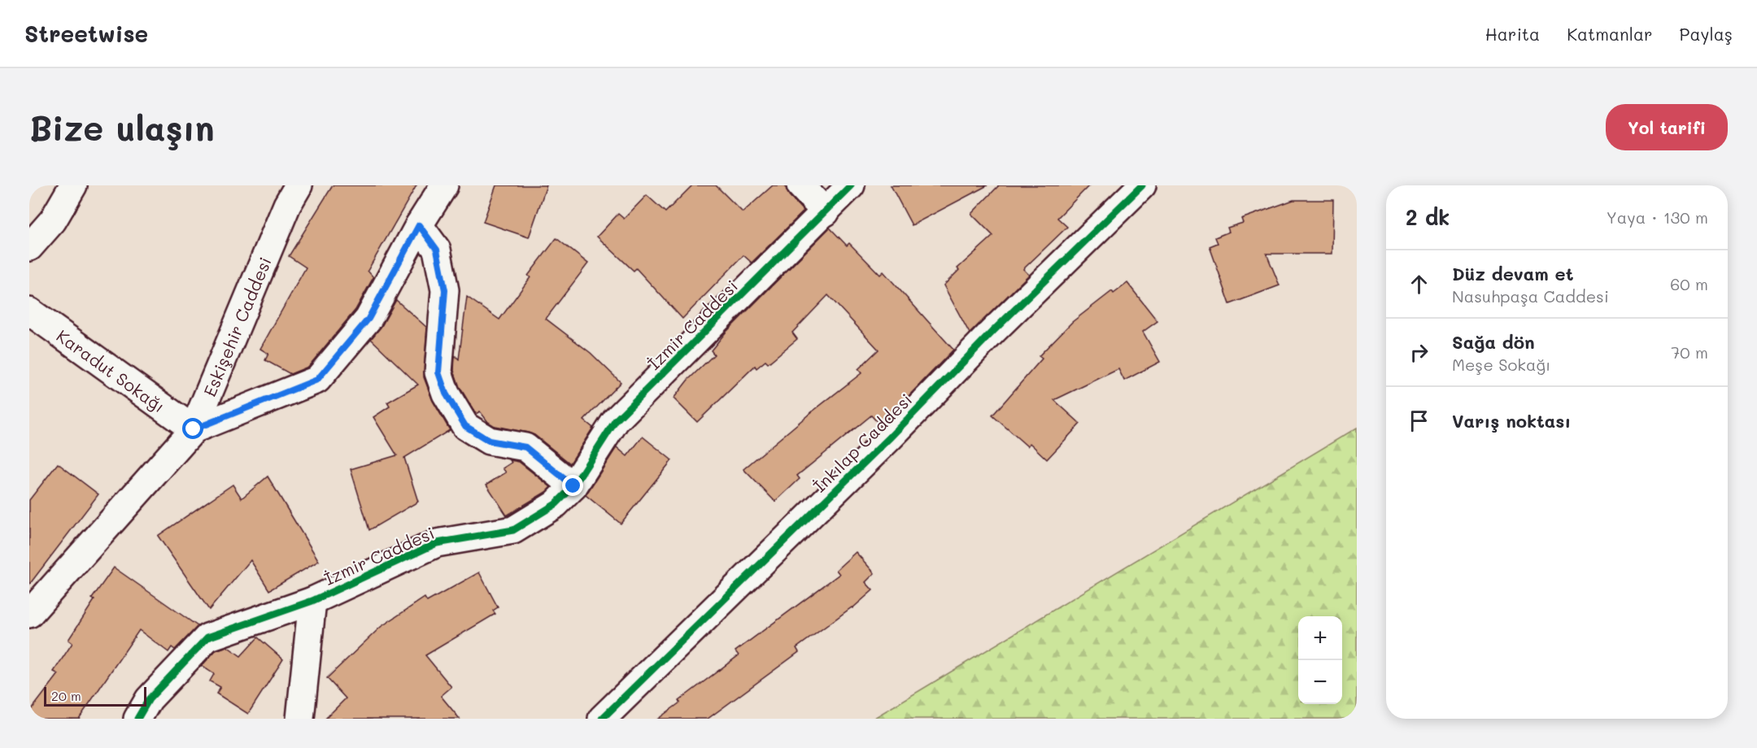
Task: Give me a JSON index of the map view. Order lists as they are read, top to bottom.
{
  "streets": {
    "street": [
      "İzmir Caddesi",
      "Eskişehir Caddesi",
      "Karadut Sokağı",
      "İnkılap Caddesi"
    ]
  },
  "crossings": [
    ["Eskişehir Caddesi", "Karadut Sokağı"]
  ],
  "scale_bar": "20 m",
  "page": {
    "header": "Streetwise",
    "nav": ["Harita", "Katmanlar", "Paylaş"],
    "buttons": "Yol tarifi",
    "title": "Bize ulaşın",
    "heading": ["2 dk", "Yaya · 130 m"],
    "list": [
      ["Düz devam et", "Nasuhpaşa Caddesi", "60 m"],
      ["Sağa dön", "Meşe Sokağı", "70 m"],
      "Varış noktası"
    ],
    "map_buttons": ["+", "−"],
    "scale": "20 m"
  }
}
